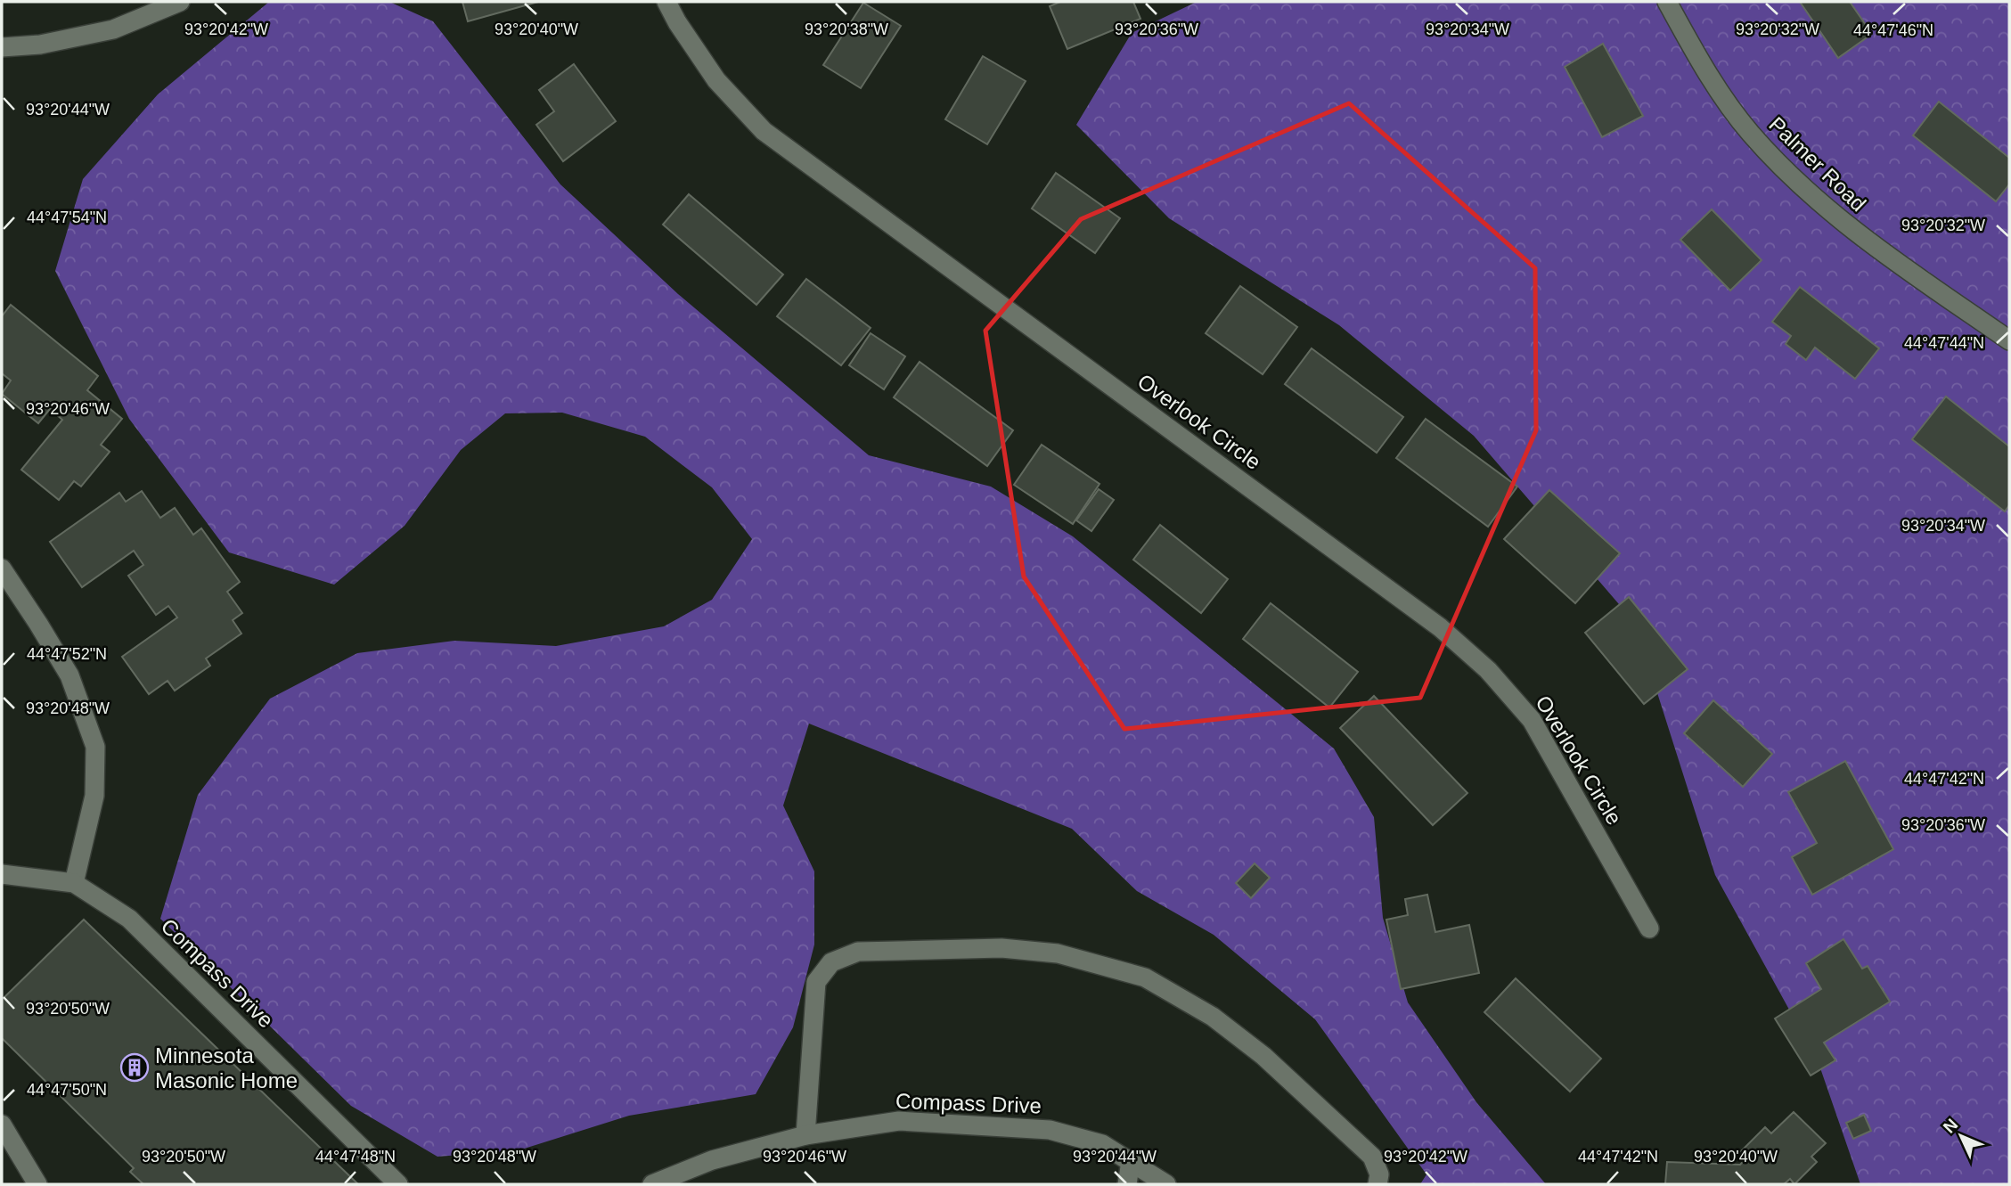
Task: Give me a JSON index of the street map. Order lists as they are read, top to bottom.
{
  "streets": {
    "street": ["Palmer Road", "Overlook Circle", "Compass Drive"]
  },
  "places": {
    "building": ["Minnesota Masonic Home"]
  },
  "north": "top left",
  "coordinates": [
    "93°20'42\"W",
    "93°20'40\"W",
    "93°20'38\"W",
    "93°20'36\"W",
    "93°20'34\"W",
    "93°20'32\"W",
    "44°47'46\"N",
    "93°20'44\"W",
    "44°47'54\"N",
    "44°47'44\"N",
    "93°20'46\"W",
    "44°47'52\"N",
    "93°20'48\"W",
    "44°47'42\"N",
    "93°20'50\"W",
    "44°47'50\"N",
    "44°47'48\"N"
  ]
}
